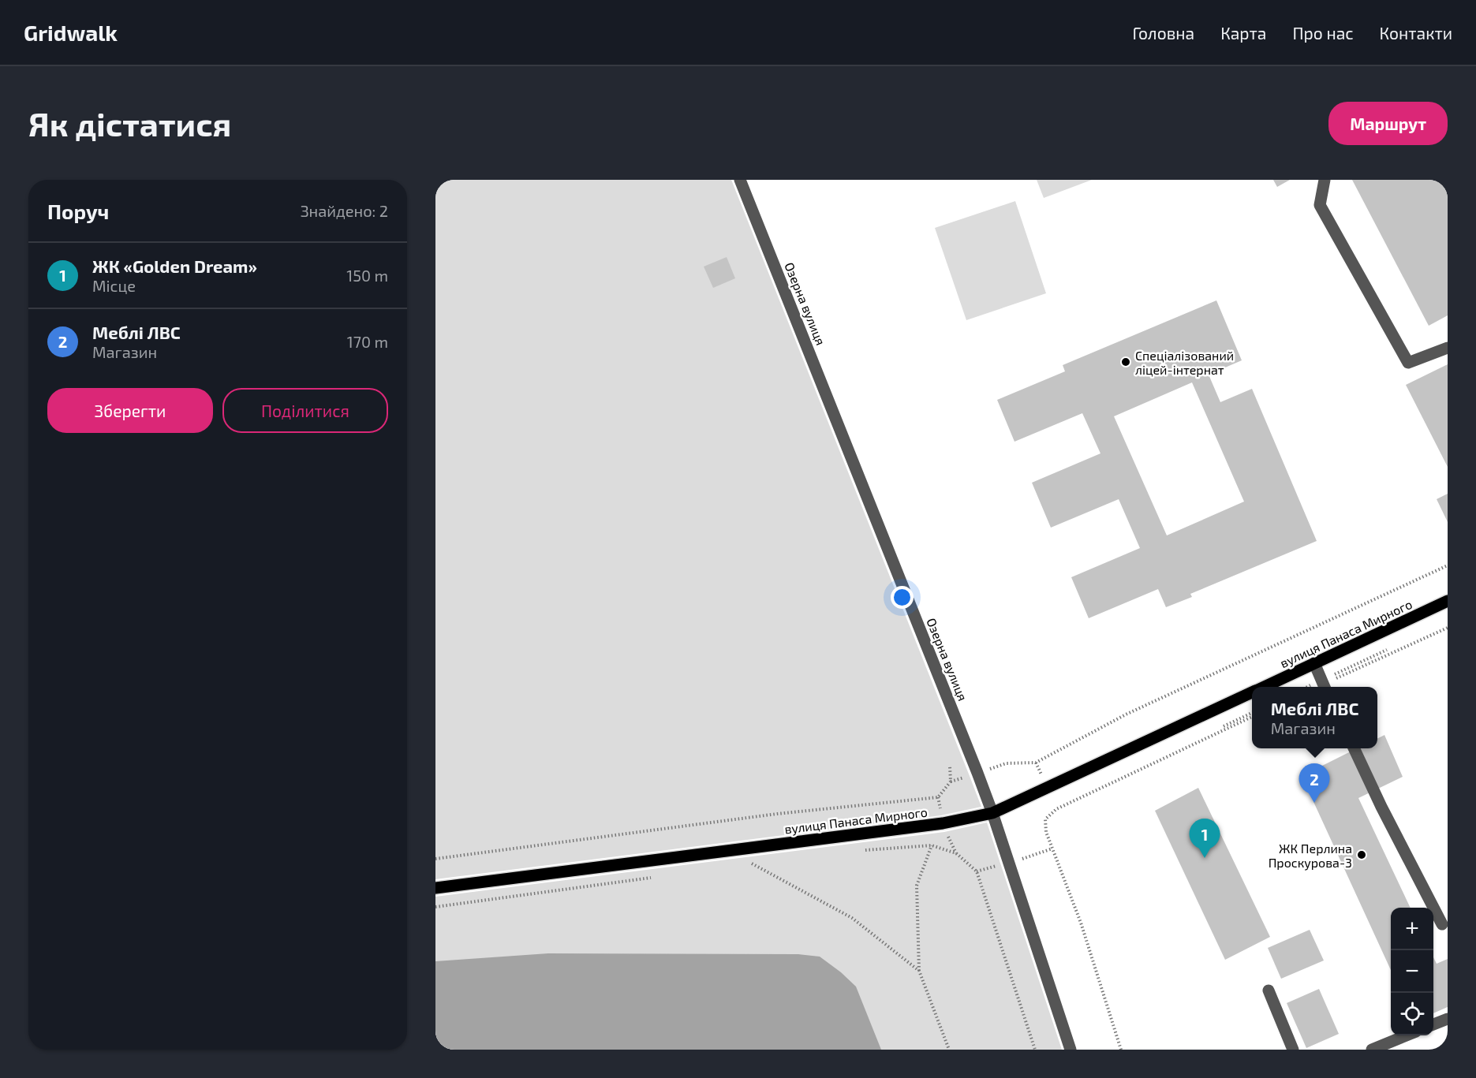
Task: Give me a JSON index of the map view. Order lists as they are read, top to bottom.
{
  "streets": {
    "main road": ["вулиця Панаса Мирного"],
    "street": ["Озерна вулиця"]
  },
  "crossings": [
    ["Озерна вулиця", "вулиця Панаса Мирного"]
  ],
  "places": ["Спеціалізований ліцей-інтернат", "ЖК Перлина Проскурова-3"],
  "page": {
    "header": "Gridwalk",
    "nav": [
      "Головна",
      "Карта",
      "Про нас",
      "Контакти"
    ],
    "buttons": [
      "Маршрут",
      ["Зберегти", "Поділитися"]
    ],
    "title": "Як дістатися",
    "heading": ["Поруч", "Знайдено: 2"],
    "list": [
      {
        "mark": "1",
        "name": "ЖК «Golden Dream»",
        "note": "Місце",
        "value": "150 m"
      },
      {
        "mark": "2",
        "name": "Меблі ЛВС",
        "note": "Магазин",
        "value": "170 m"
      }
    ],
    "popup": ["Меблі ЛВС", "Магазин"],
    "pins": ["2", "1"],
    "map_buttons": ["+", "−"]
  }
}
